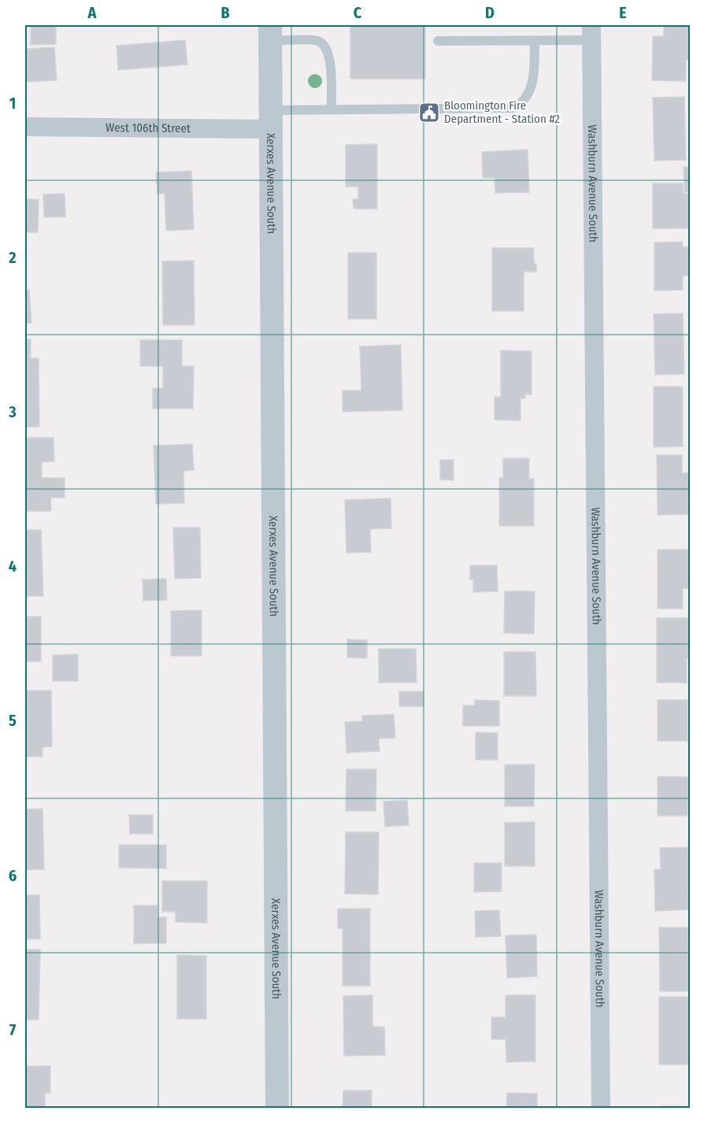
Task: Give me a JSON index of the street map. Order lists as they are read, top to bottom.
{
  "streets": {
    "street": ["West 106th Street", "Xerxes Avenue South", "Washburn Avenue South"]
  },
  "crossings": [
    ["West 106th Street", "Xerxes Avenue South"]
  ],
  "places": {
    "public building": ["Bloomington Fire Department - Station #2"]
  },
  "grid": {
    "columns": [
      "A",
      "B",
      "C",
      "D",
      "E"
    ],
    "rows": [
      "1",
      "2",
      "3",
      "4",
      "5",
      "6",
      "7"
    ]
  }
}
